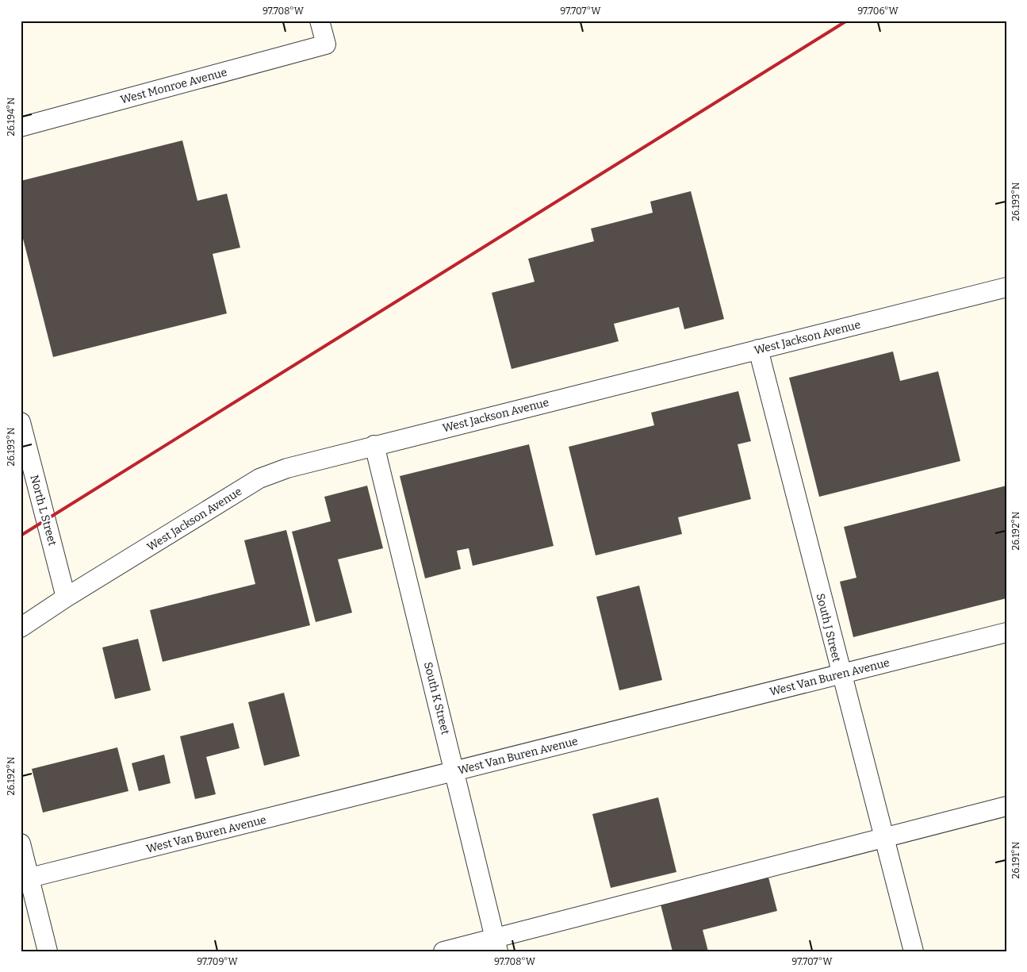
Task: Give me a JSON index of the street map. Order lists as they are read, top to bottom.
{
  "streets": {
    "street": [
      "West Monroe Avenue",
      "West Jackson Avenue",
      "North L Street",
      "South J Street",
      "West Van Buren Avenue",
      "South K Street"
    ]
  },
  "crossings": [
    ["West Jackson Avenue", "North L Street"],
    ["West Jackson Avenue", "South J Street"],
    ["West Jackson Avenue", "South K Street"],
    ["South J Street", "West Van Buren Avenue"],
    ["West Van Buren Avenue", "South K Street"]
  ],
  "coordinates": [
    "97.708°W",
    "97.707°W",
    "97.706°W",
    "26.194°N",
    "26.193°N",
    "26.192°N",
    "26.191°N",
    "97.709°W"
  ]
}
